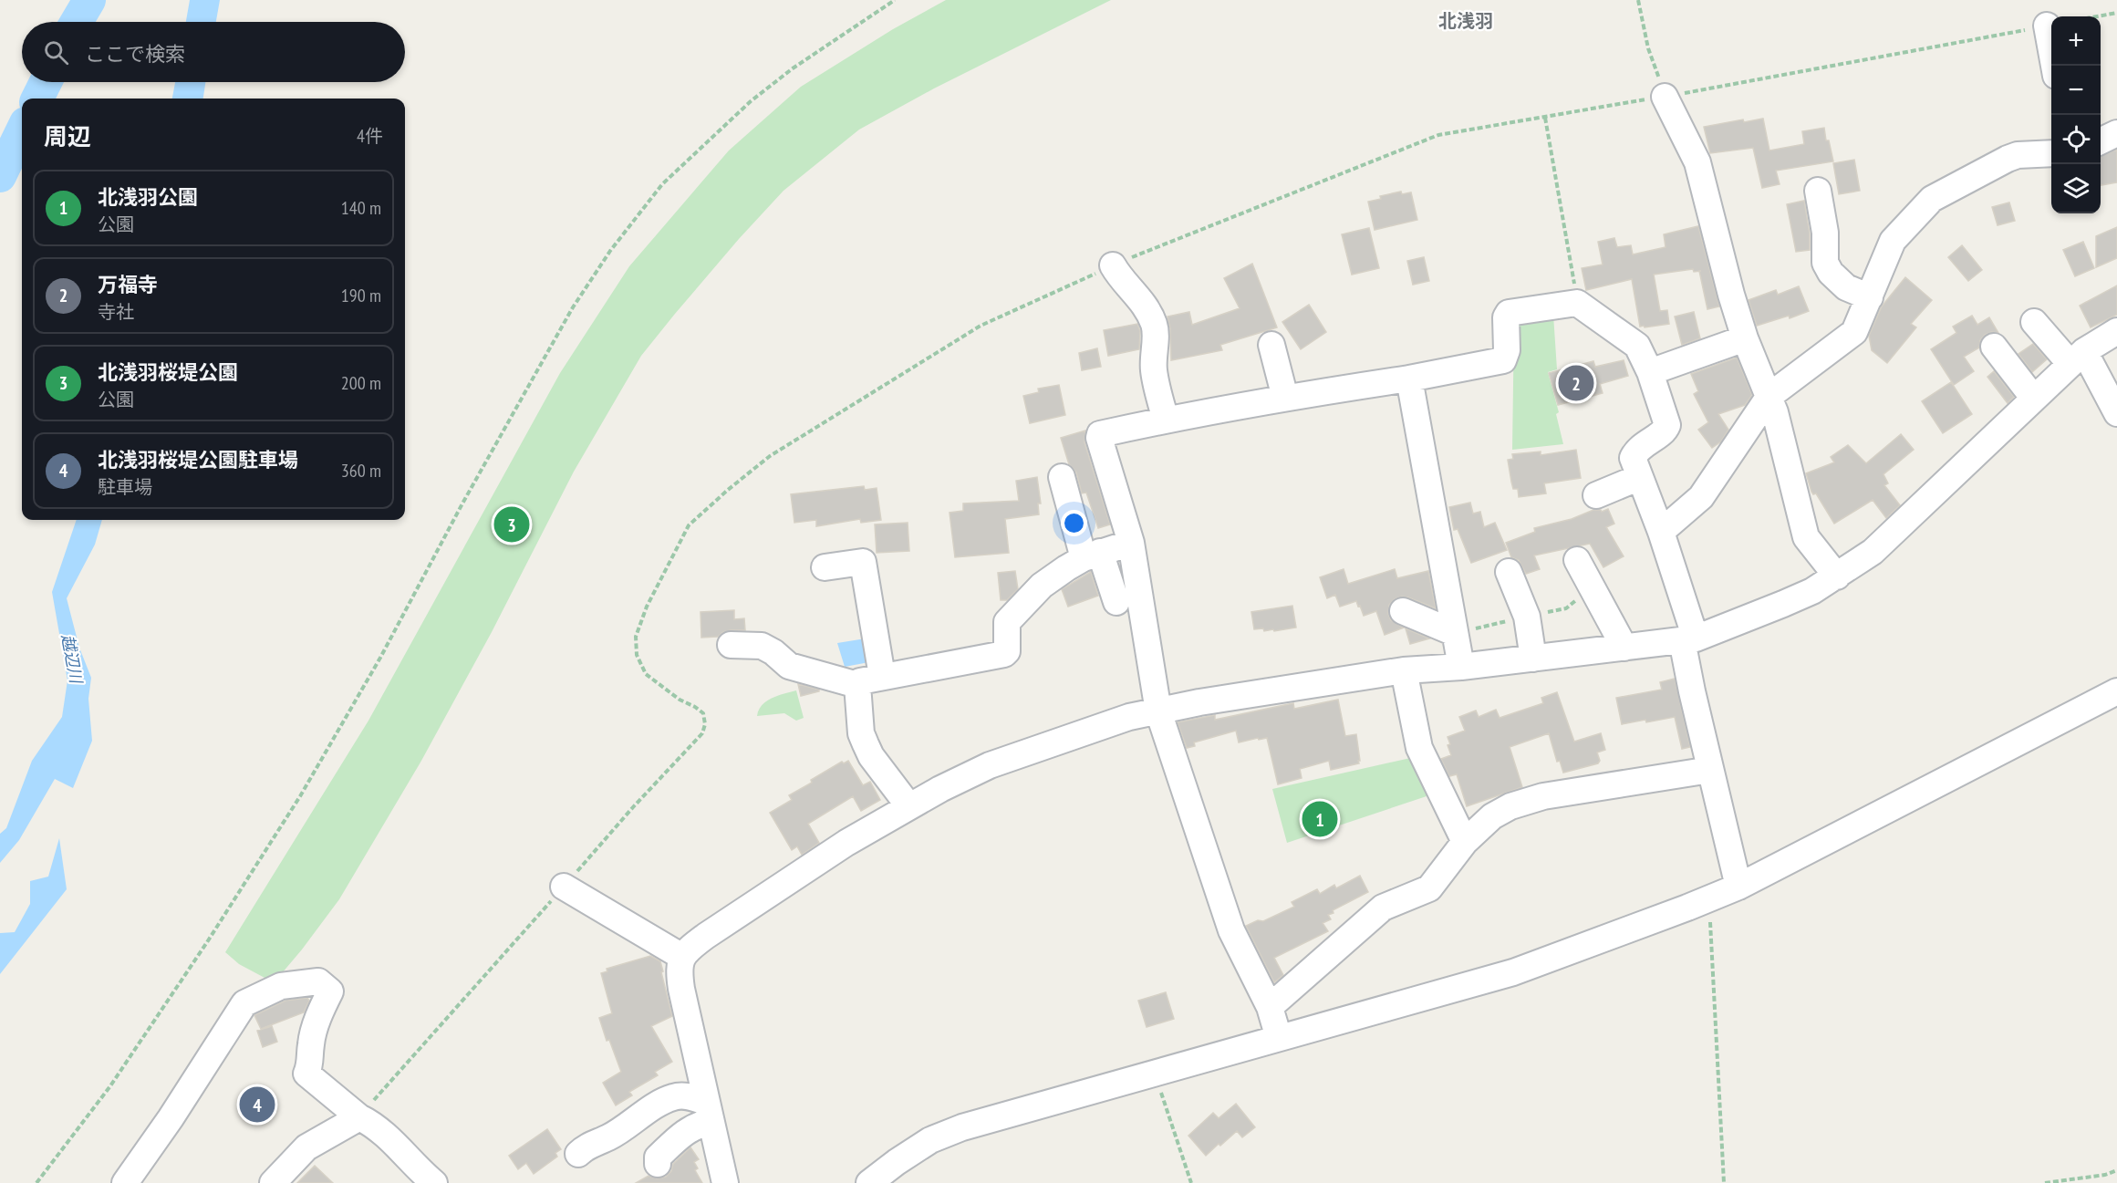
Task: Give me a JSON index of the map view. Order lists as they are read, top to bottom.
{
  "districts": ["北浅羽"],
  "water": ["越辺川"],
  "page": {
    "map_buttons": ["+", "−"],
    "search": "ここで検索",
    "heading": ["周辺", "4件"],
    "list": [
      {
        "mark": "1",
        "name": "北浅羽公園",
        "note": "公園",
        "value": "140 m"
      },
      {
        "mark": "2",
        "name": "万福寺",
        "note": "寺社",
        "value": "190 m"
      },
      {
        "mark": "3",
        "name": "北浅羽桜堤公園",
        "note": "公園",
        "value": "200 m"
      },
      {
        "mark": "4",
        "name": "北浅羽桜堤公園駐車場",
        "note": "駐車場",
        "value": "360 m"
      }
    ],
    "pins": [
      "2",
      "3",
      "1",
      "4"
    ]
  }
}
